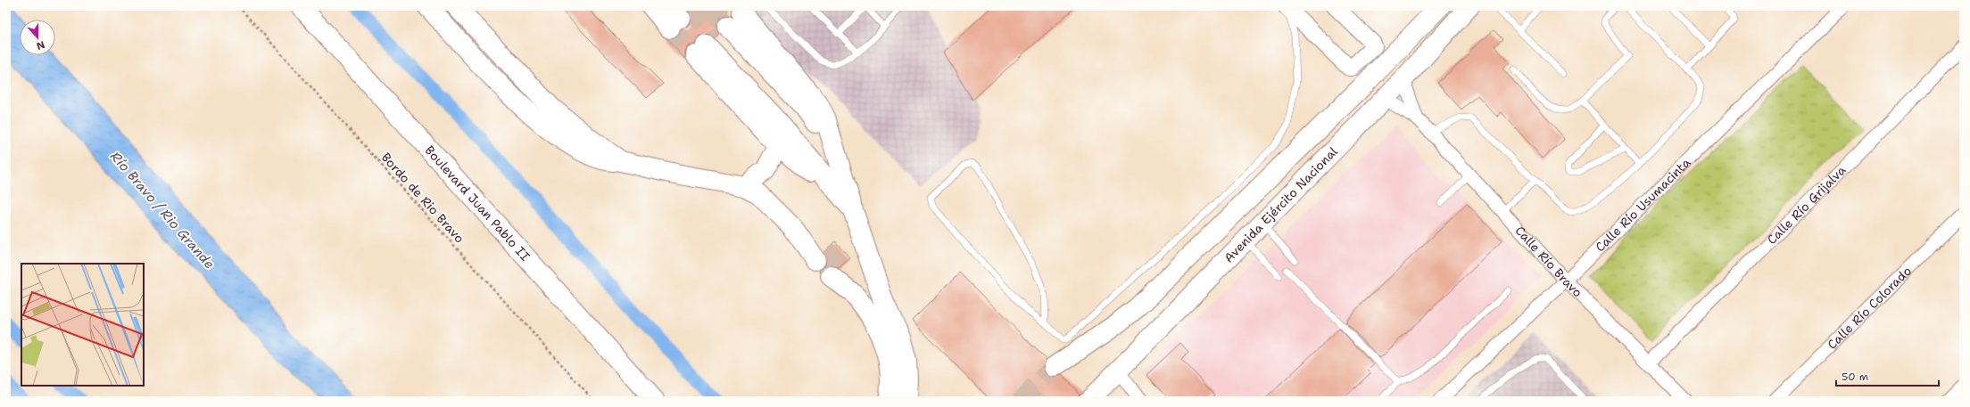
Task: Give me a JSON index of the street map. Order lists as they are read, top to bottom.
{
  "streets": {
    "main road": ["Boulevard Juan Pablo II", "Avenida Ejército Nacional"],
    "street": [
      "Calle Río Usumacinta",
      "Calle Río Grijalva",
      "Calle Río Bravo",
      "Calle Río Colorado"
    ],
    "path": ["Bordo de Rio Bravo"]
  },
  "crossings": [
    ["Calle Río Usumacinta", "Calle Río Bravo"],
    ["Avenida Ejército Nacional", "Calle Río Bravo"],
    ["Calle Río Grijalva", "Calle Río Bravo"]
  ],
  "water": ["Río Bravo / Rio Grande"],
  "scale_bar": "50 m",
  "north": "bottom"
}
